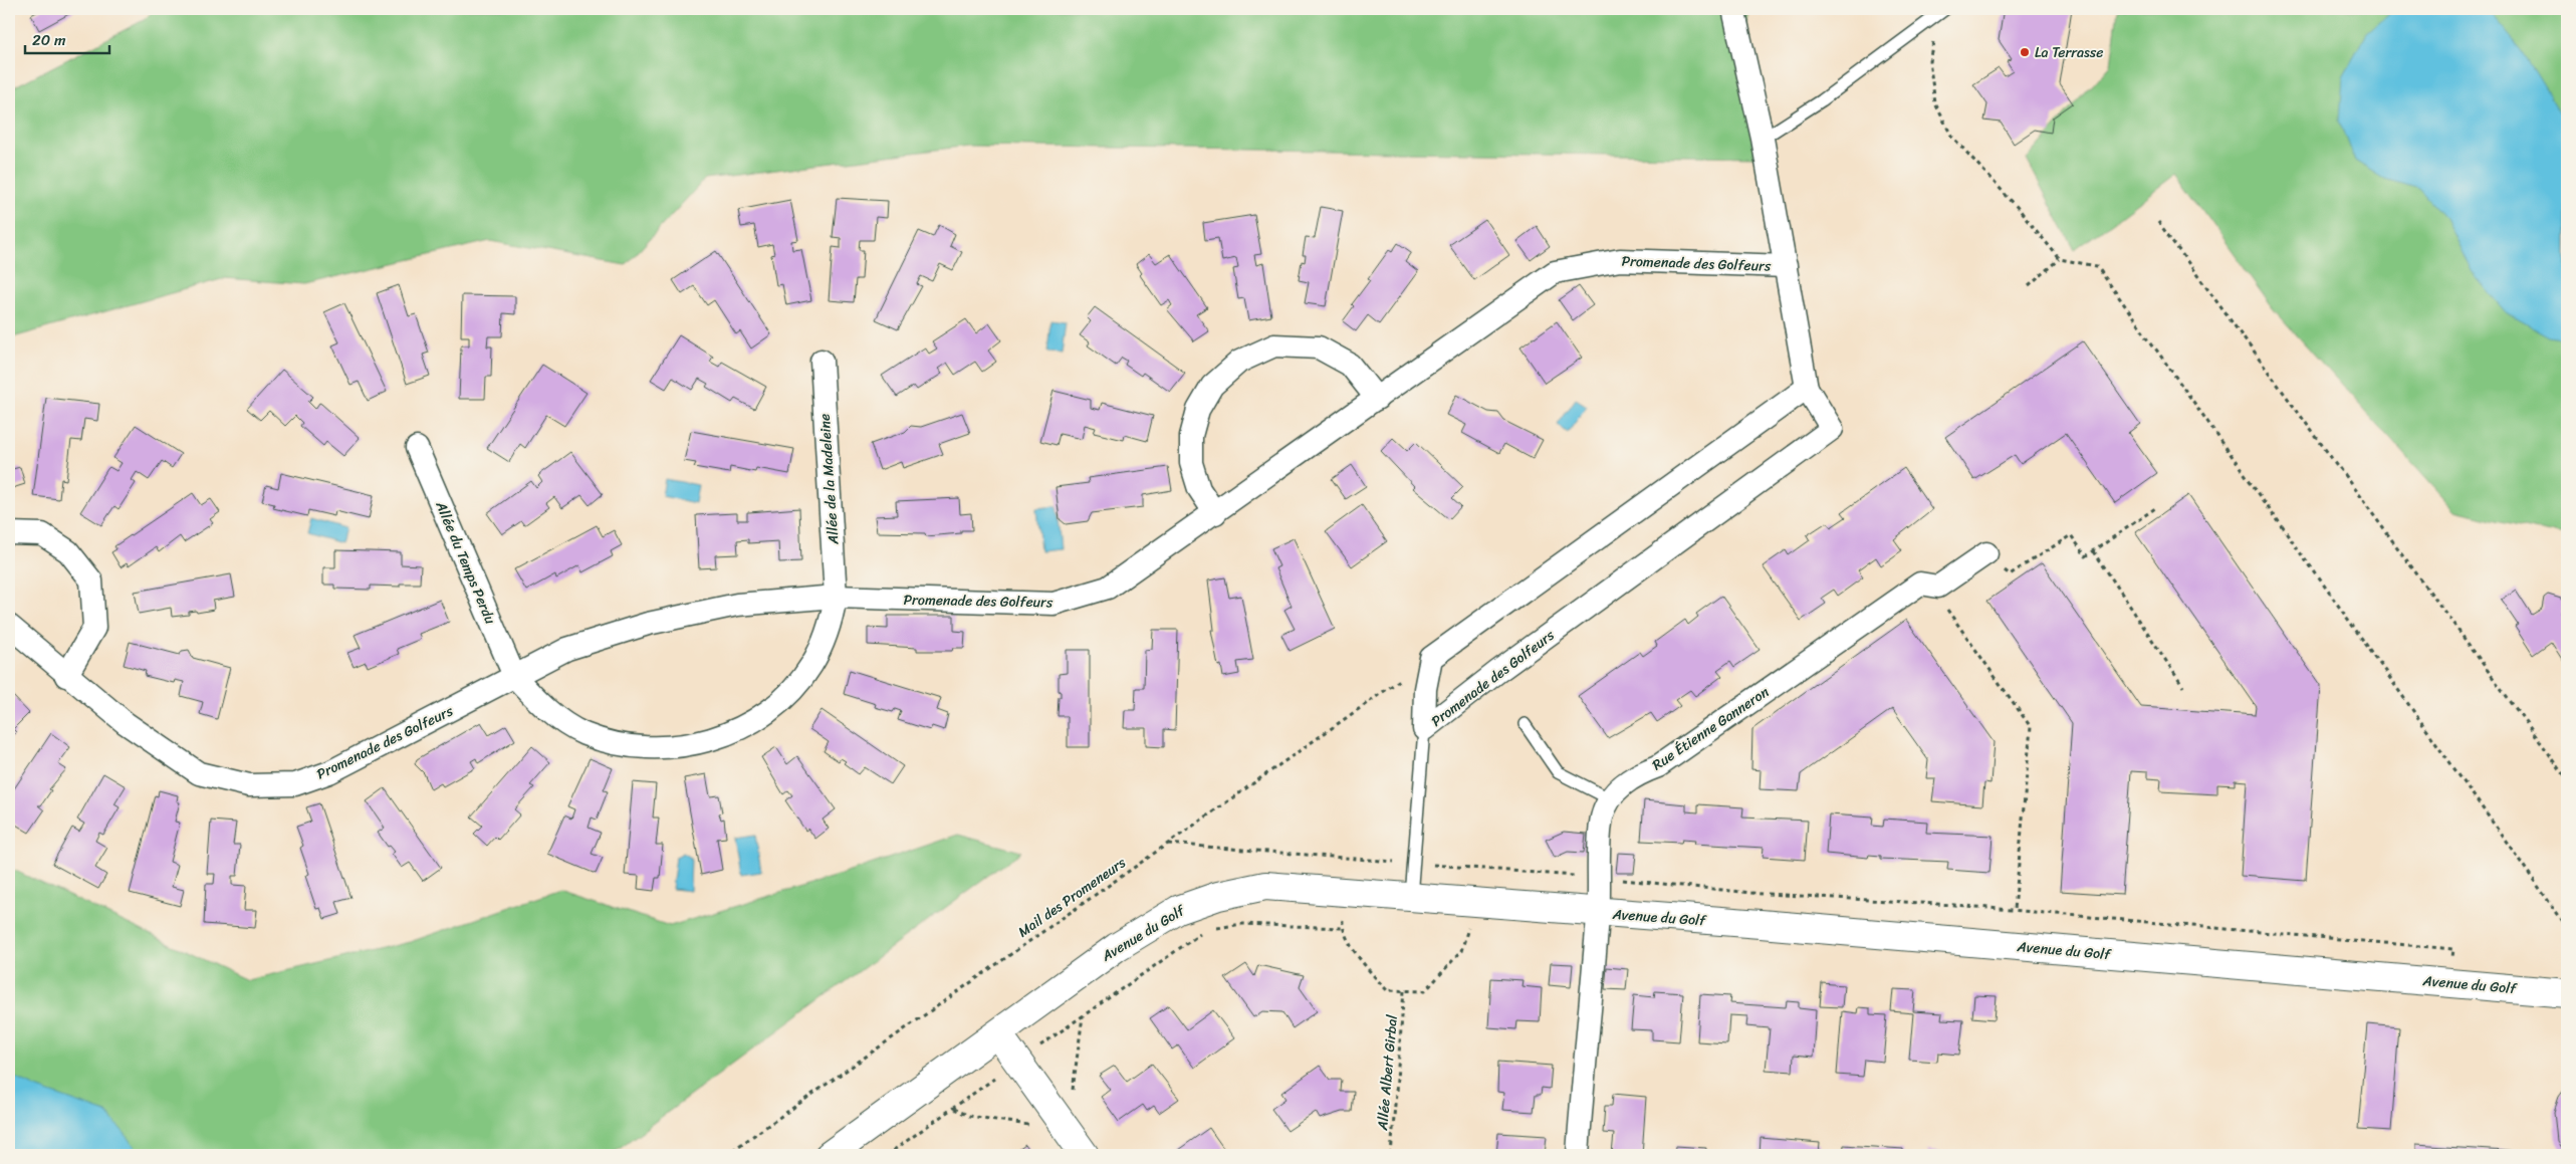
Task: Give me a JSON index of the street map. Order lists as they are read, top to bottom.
{
  "streets": {
    "street": [
      "Promenade des Golfeurs",
      "Allée de la Madeleine",
      "Allée du Temps Perdu",
      "Rue Étienne Ganneron",
      "Avenue du Golf"
    ],
    "path": ["Mail des Promeneurs", "Allée Albert Girbal"]
  },
  "crossings": [
    ["Promenade des Golfeurs", "Allée de la Madeleine"],
    ["Promenade des Golfeurs", "Allée du Temps Perdu"],
    ["Promenade des Golfeurs", "Mail des Promeneurs"],
    ["Rue Étienne Ganneron", "Avenue du Golf"]
  ],
  "places": ["La Terrasse"],
  "scale_bar": "20 m"
}
